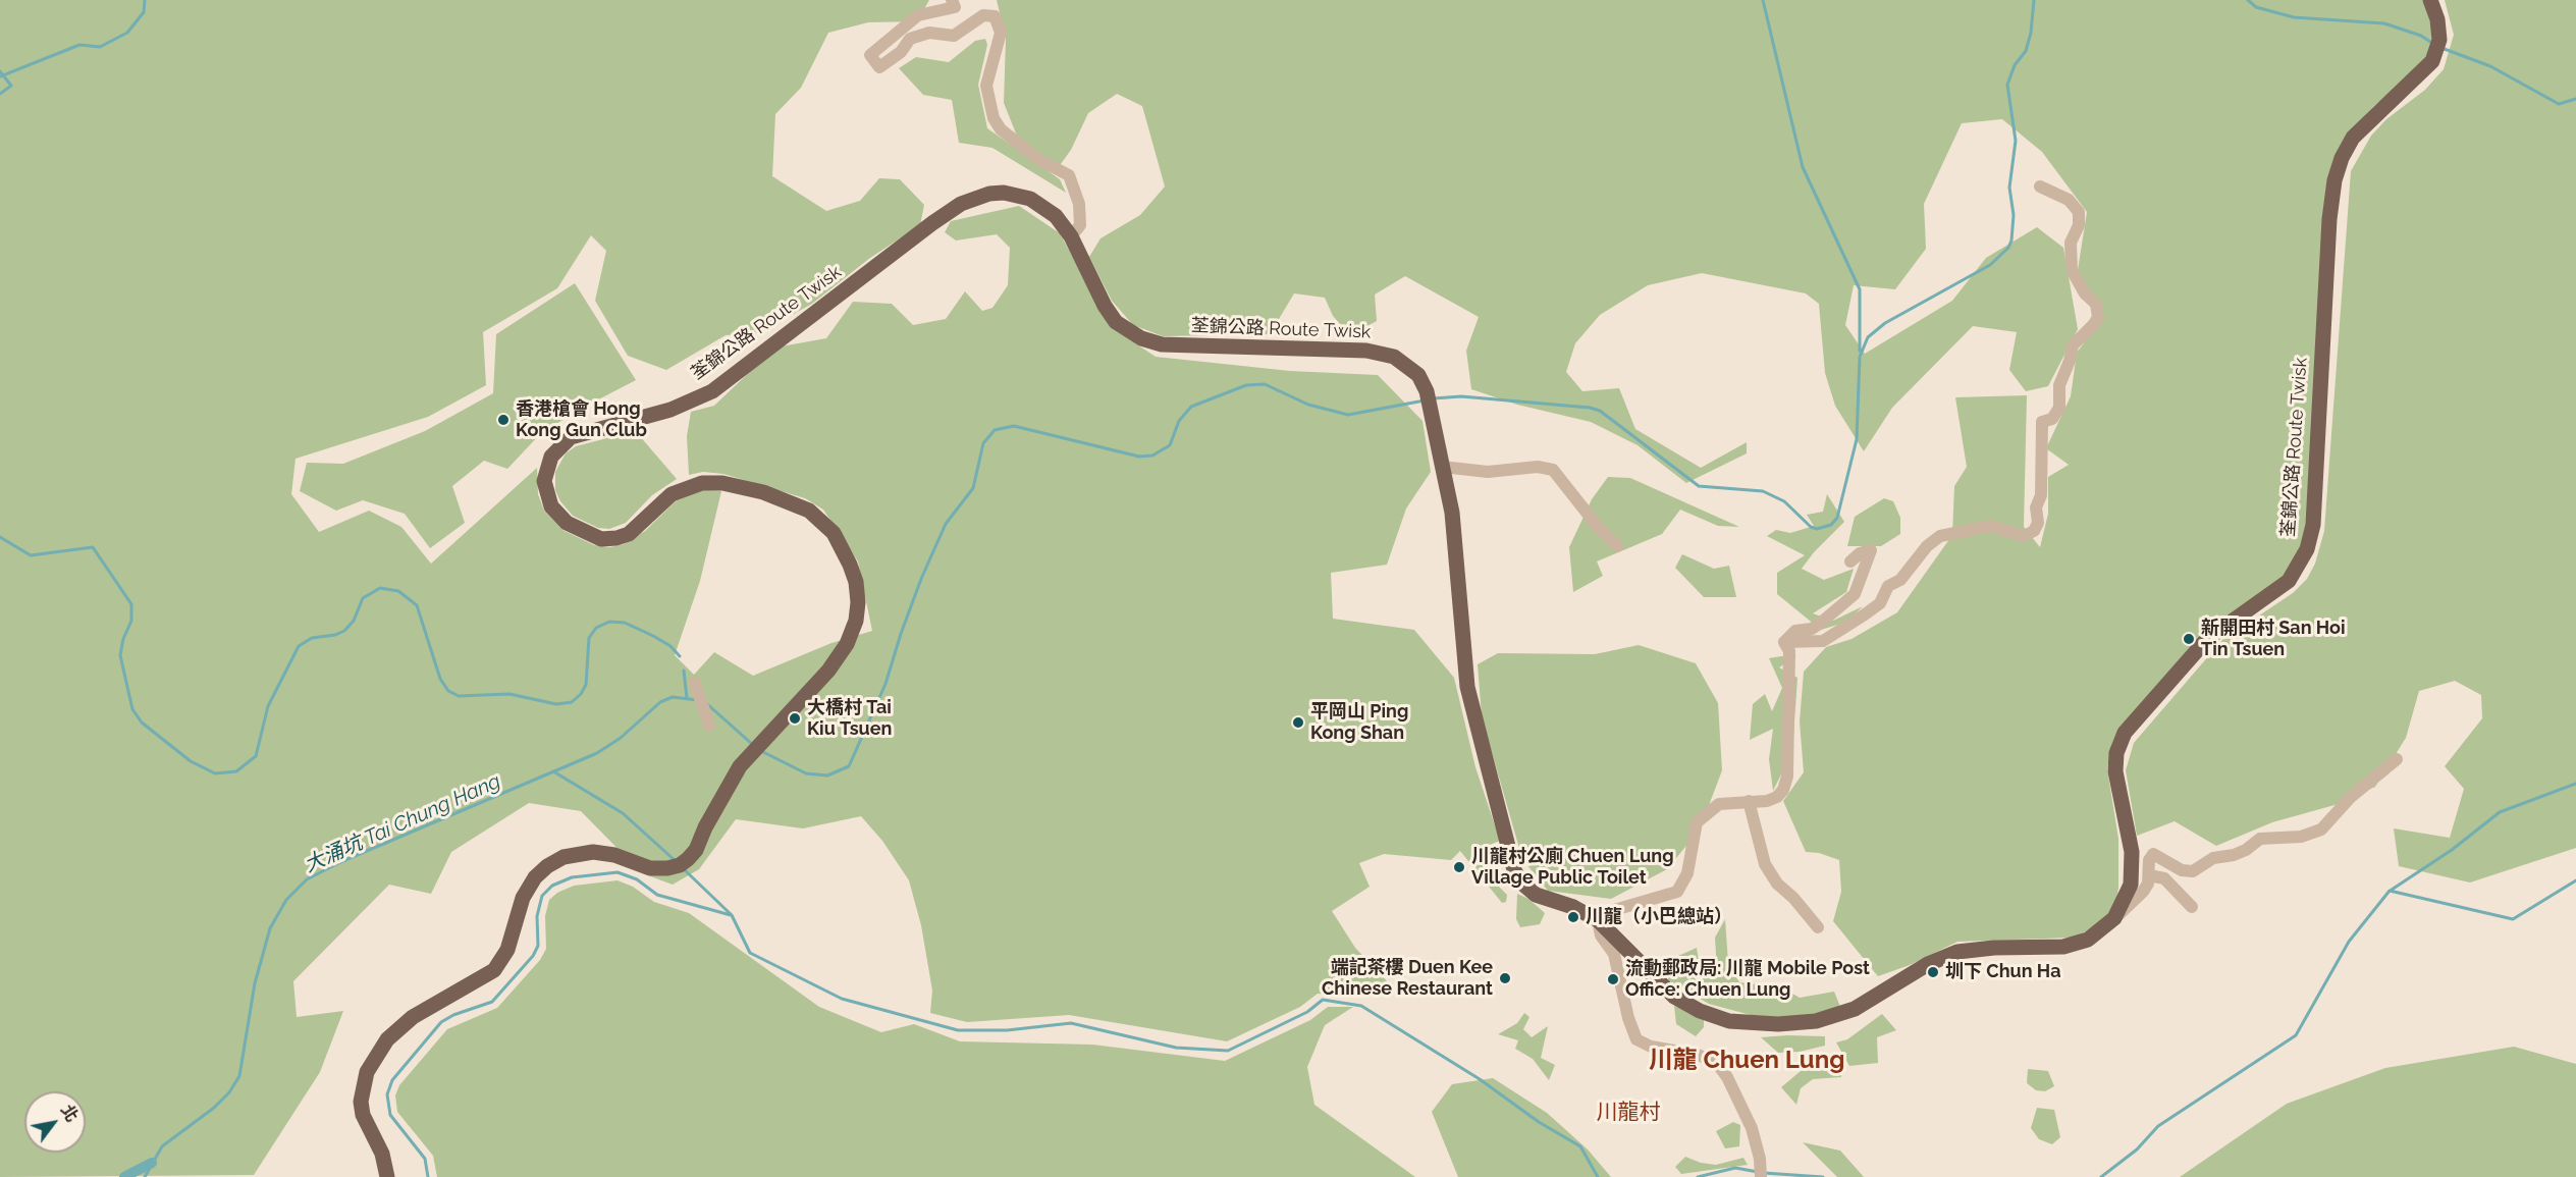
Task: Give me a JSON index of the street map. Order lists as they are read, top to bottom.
{
  "streets": {
    "main road": ["荃錦公路 Route Twisk"]
  },
  "districts": ["川龍 Chuen Lung", "川龍村"],
  "water": ["大涌坑 Tai Chung Hang"],
  "places": [
    "香港槍會 Hong Kong Gun Club",
    "新開田村 San Hoi Tin Tsuen",
    "大橋村 Tai Kiu Tsuen",
    "平岡山 Ping Kong Shan",
    "川龍村公廁 Chuen Lung Village Public Toilet",
    "川龍（小巴總站）",
    "圳下 Chun Ha",
    "端記茶樓 Duen Kee Chinese Restaurant",
    "流動郵政局: 川龍 Mobile Post Office: Chuen Lung"
  ],
  "north": "top right"
}
